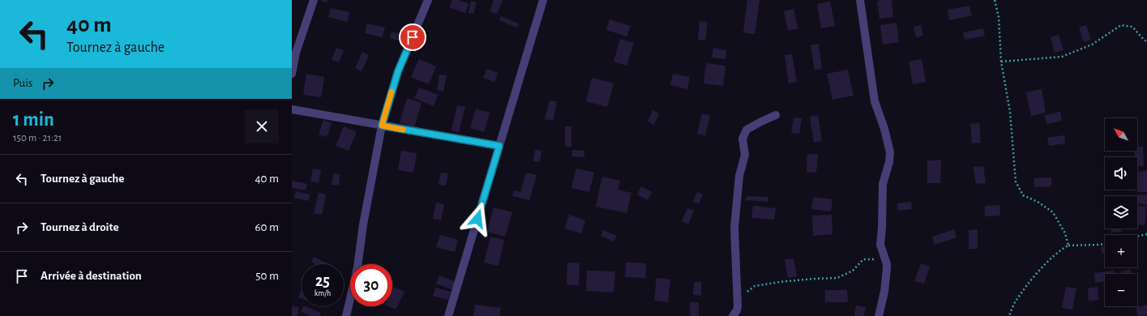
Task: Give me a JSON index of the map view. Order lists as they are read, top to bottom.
{
  "north": "top left",
  "page": {
    "turn": ["40 m", "Tournez à gauche"],
    "then": "Puis",
    "heading": ["1 min", "150 m · 21:21"],
    "map_buttons": ["+", "−"],
    "list": [
      {
        "name": "Tournez à gauche",
        "value": "40 m"
      },
      {
        "name": "Tournez à droite",
        "value": "60 m"
      },
      {
        "name": "Arrivée à destination",
        "value": "50 m"
      }
    ],
    "speed": "25 km/h",
    "limit": "30"
  }
}
